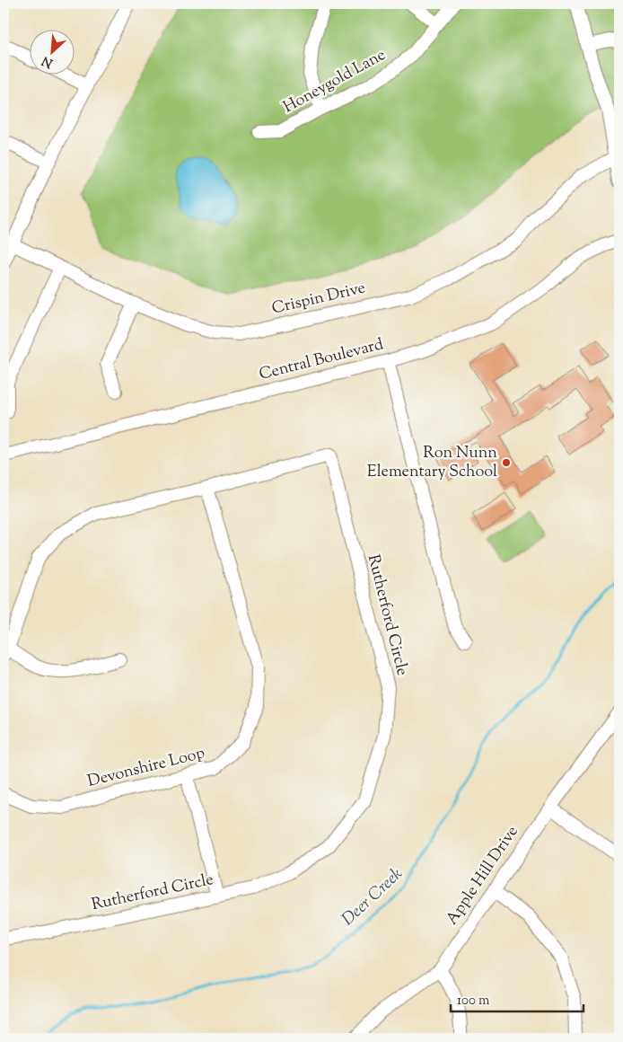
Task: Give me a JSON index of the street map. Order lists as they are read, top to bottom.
{
  "streets": {
    "street": [
      "Honeygold Lane",
      "Crispin Drive",
      "Central Boulevard",
      "Rutherford Circle",
      "Devonshire Loop",
      "Apple Hill Drive"
    ]
  },
  "crossings": [
    ["Rutherford Circle", "Devonshire Loop"]
  ],
  "water": ["Deer Creek"],
  "places": ["Ron Nunn Elementary School"],
  "scale_bar": "100 m",
  "north": "bottom left"
}
